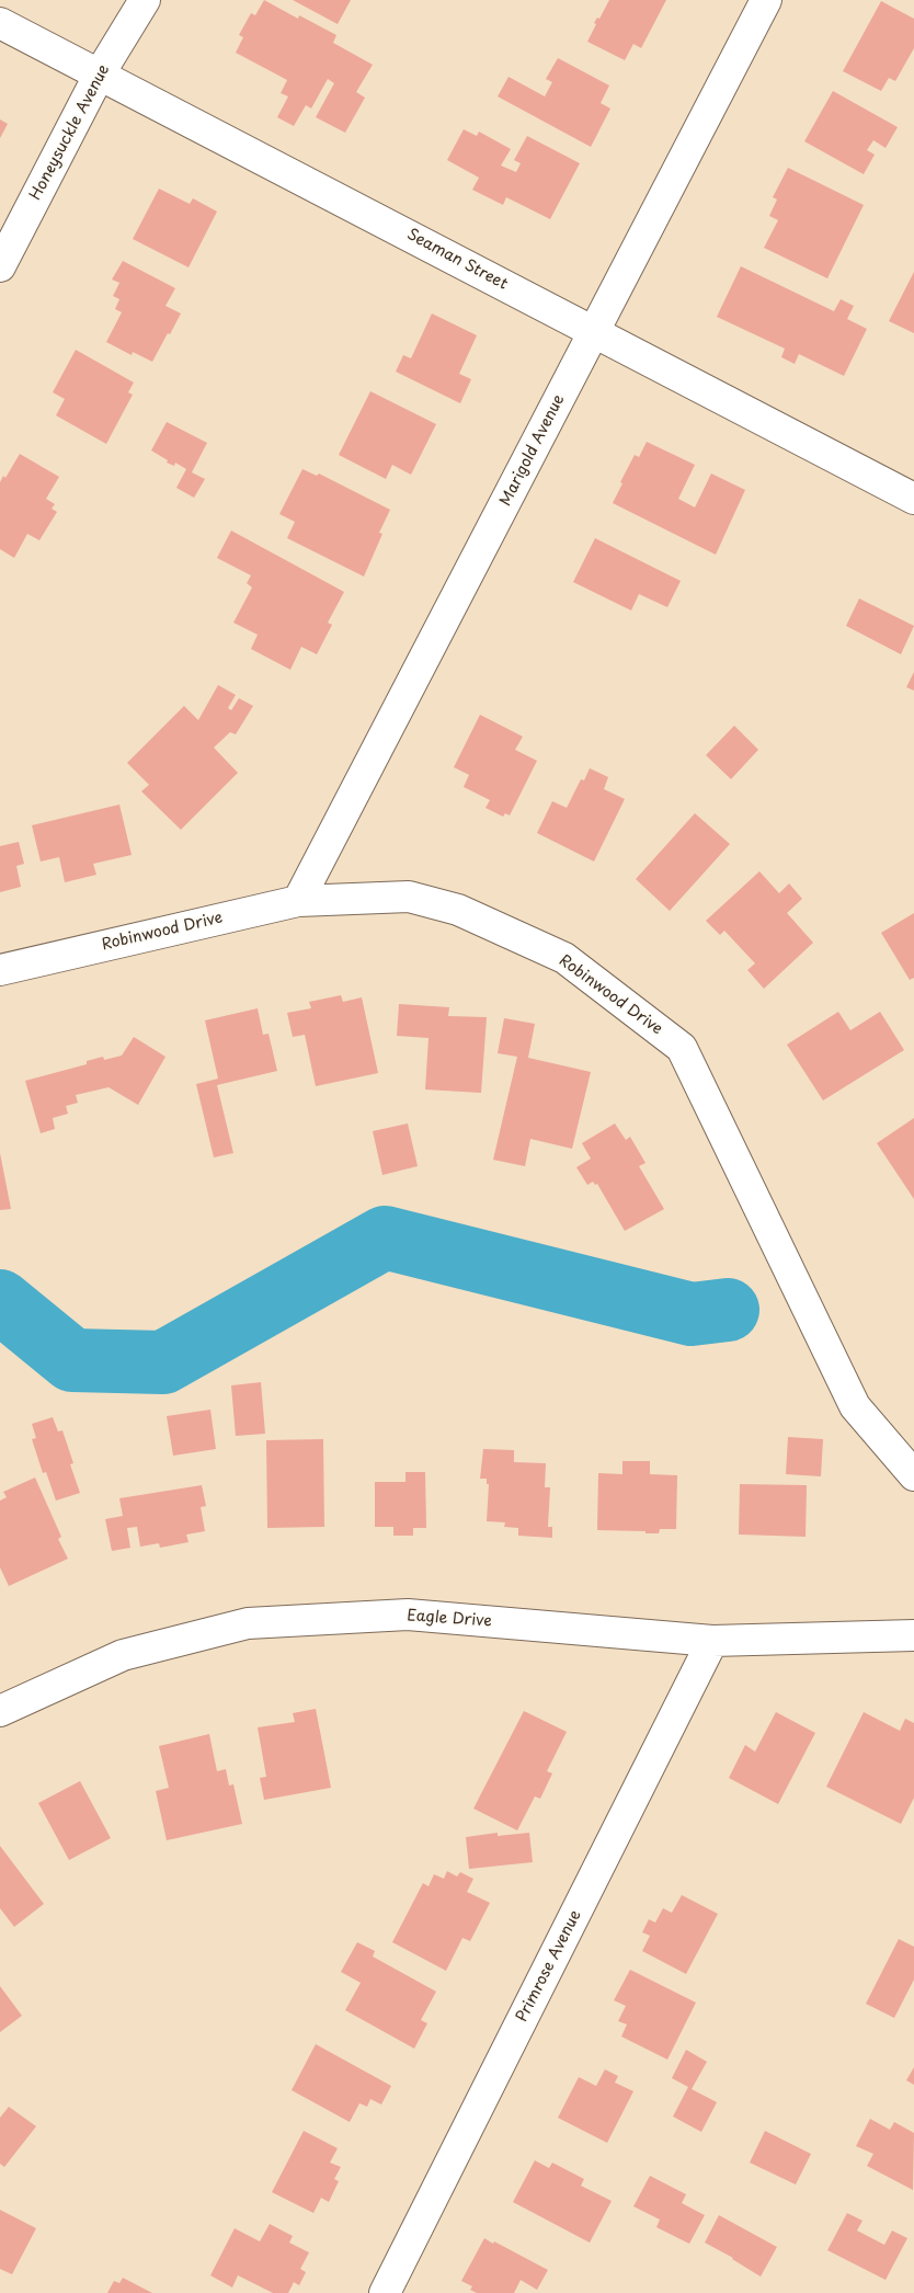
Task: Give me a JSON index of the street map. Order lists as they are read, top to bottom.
{
  "streets": {
    "street": [
      "Honeysuckle Avenue",
      "Seaman Street",
      "Marigold Avenue",
      "Robinwood Drive",
      "Eagle Drive",
      "Primrose Avenue"
    ]
  },
  "crossings": [
    ["Honeysuckle Avenue", "Seaman Street"],
    ["Seaman Street", "Marigold Avenue"],
    ["Marigold Avenue", "Robinwood Drive"],
    ["Eagle Drive", "Primrose Avenue"]
  ]
}
